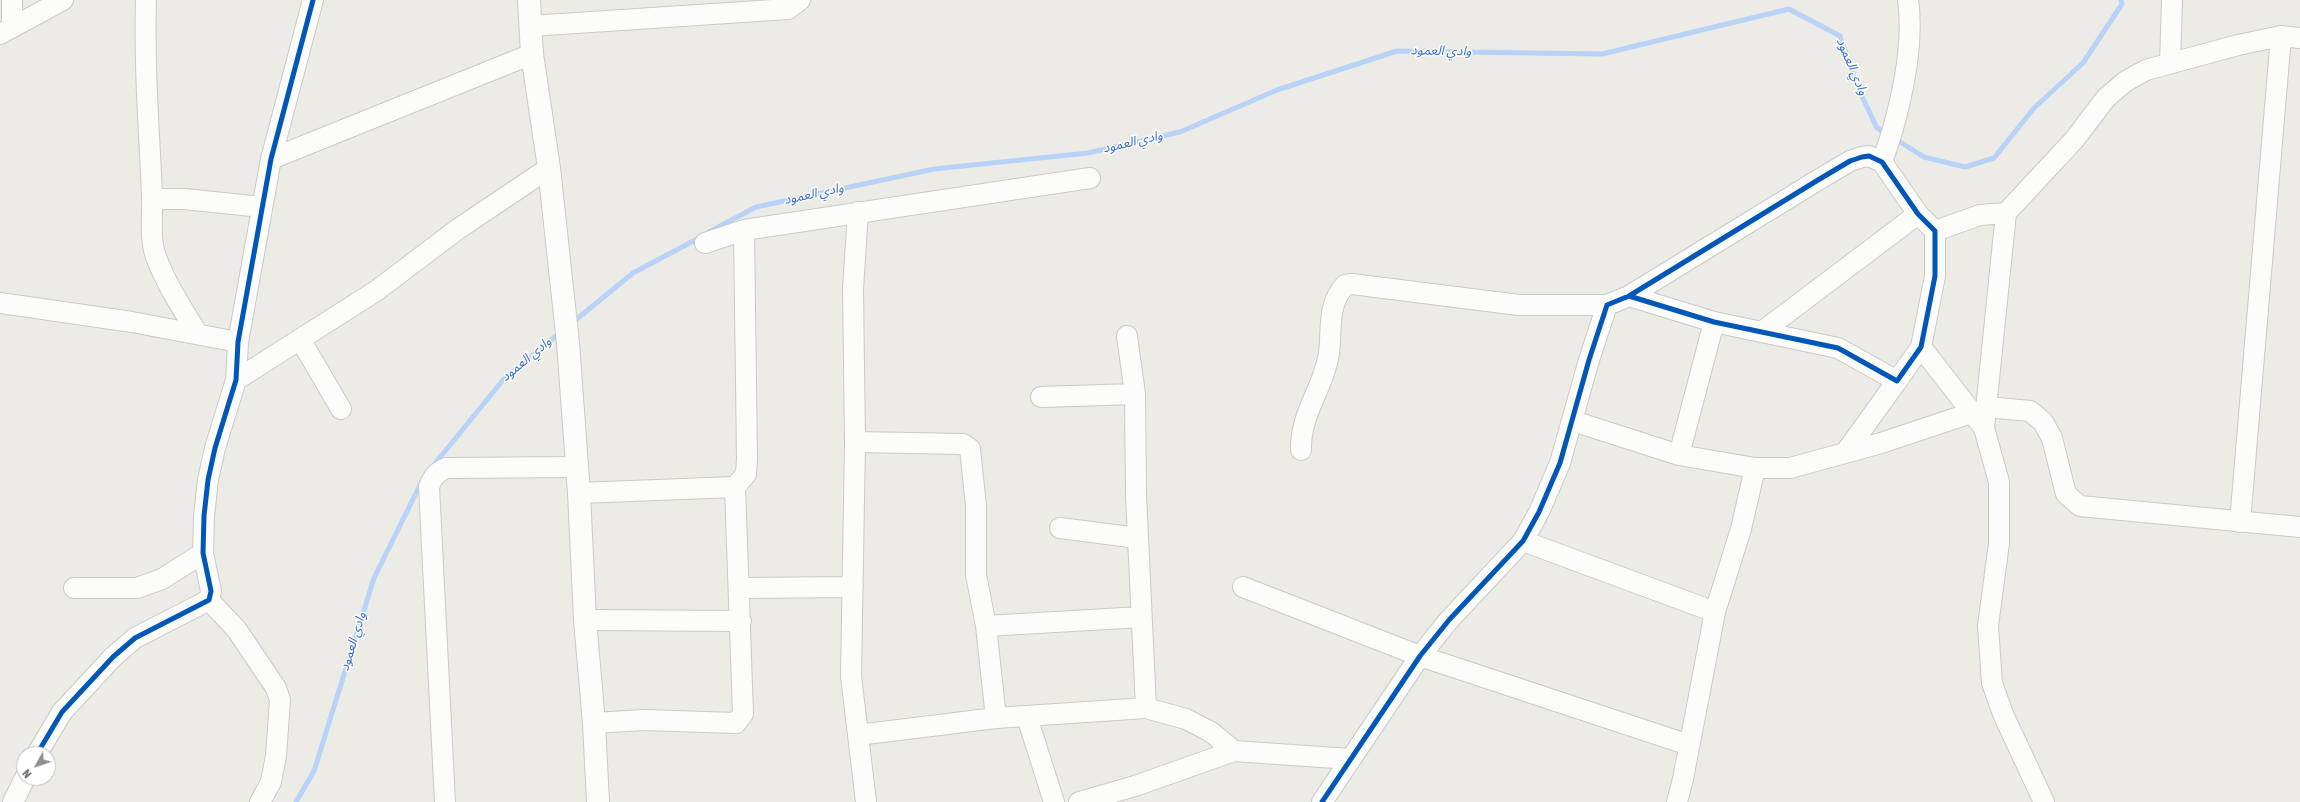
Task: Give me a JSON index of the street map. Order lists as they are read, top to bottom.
{
  "water": ["وادي العمود"],
  "north": "bottom left"
}
